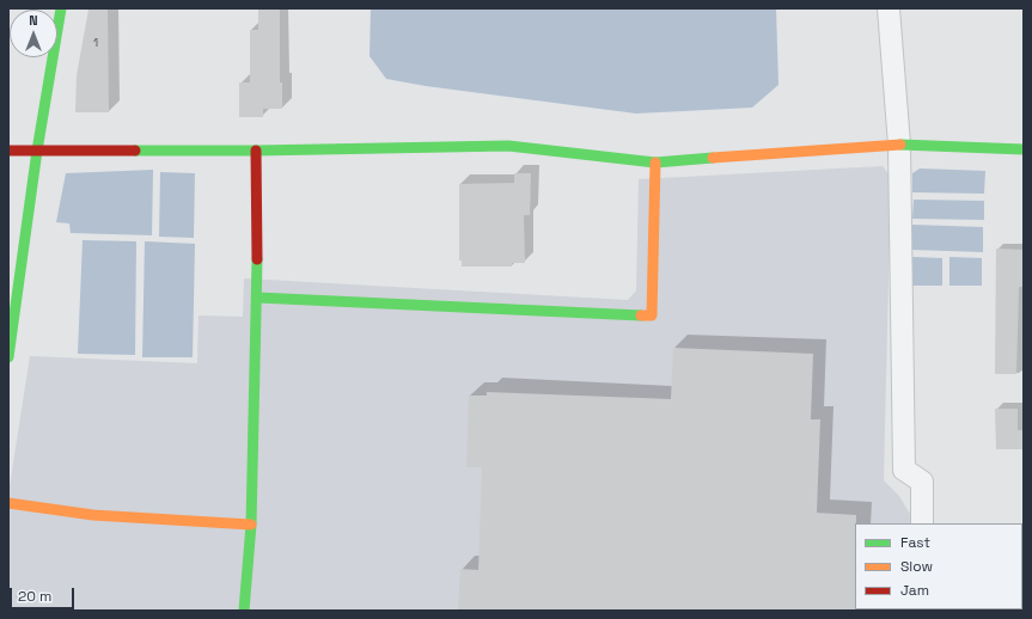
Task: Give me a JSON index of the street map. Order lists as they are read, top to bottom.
{
  "house_numbers": ["1"],
  "legend": ["Fast", "Slow", "Jam"],
  "scale_bar": "20 m",
  "north": "top"
}
